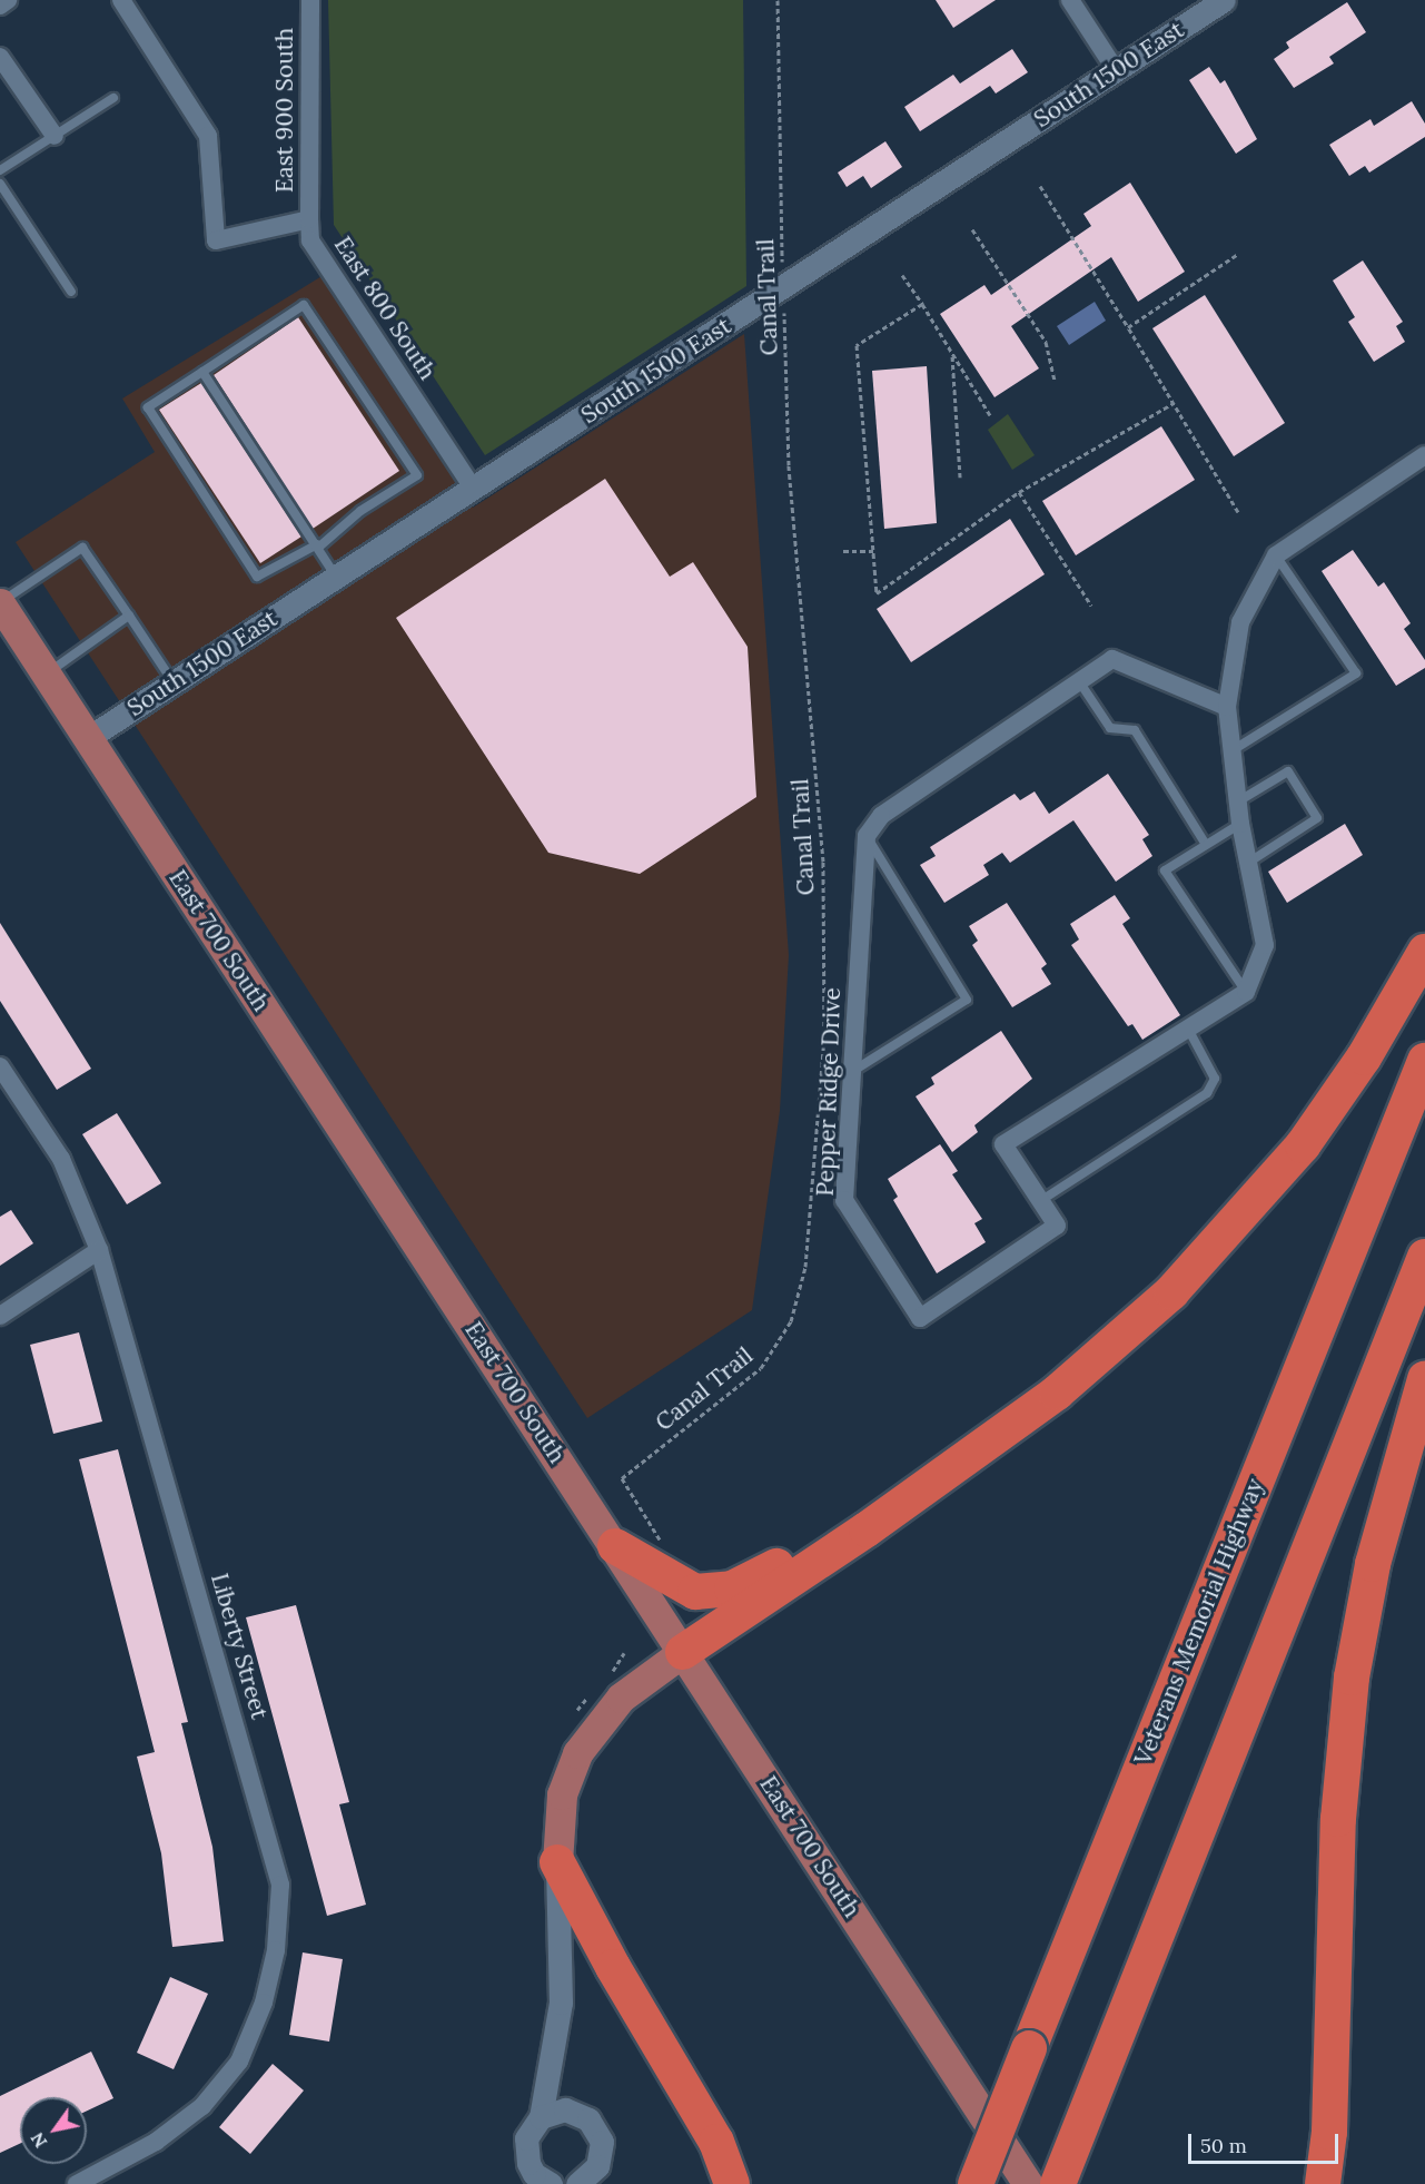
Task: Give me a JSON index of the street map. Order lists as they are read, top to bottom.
{
  "streets": {
    "highway": ["Veterans Memorial Highway"],
    "main road": ["East 700 South"],
    "street": [
      "South 1500 East",
      "East 900 South",
      "East 800 South",
      "Pepper Ridge Drive",
      "Liberty Street"
    ],
    "path": ["Canal Trail"]
  },
  "crossings": [
    ["South 1500 East", "Canal Trail"],
    ["South 1500 East", "East 800 South"],
    ["South 1500 East", "East 700 South"],
    ["East 900 South", "East 800 South"]
  ],
  "scale_bar": "50 m",
  "north": "bottom left"
}
